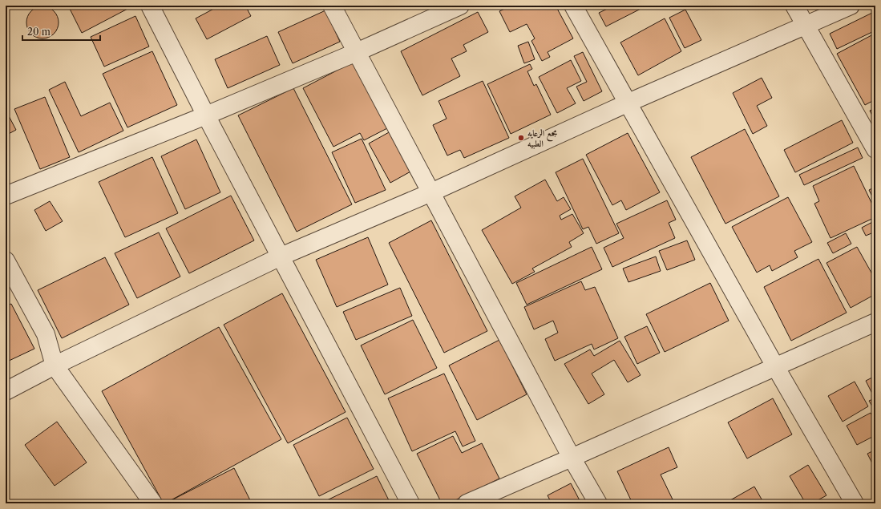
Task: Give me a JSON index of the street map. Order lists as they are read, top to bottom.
{
  "places": ["مجمع الرعايه الطبيه"],
  "scale_bar": "20 m"
}
